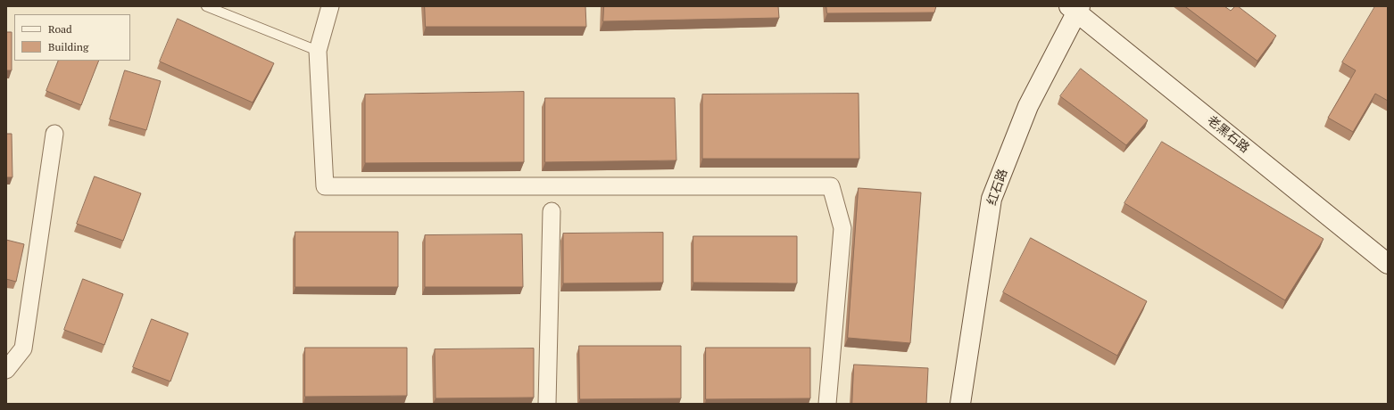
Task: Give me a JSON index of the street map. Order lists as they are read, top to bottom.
{
  "streets": {
    "street": ["老黑石路", "红石路"]
  },
  "crossings": [
    ["老黑石路", "红石路"]
  ],
  "legend": ["Road", "Building"]
}
